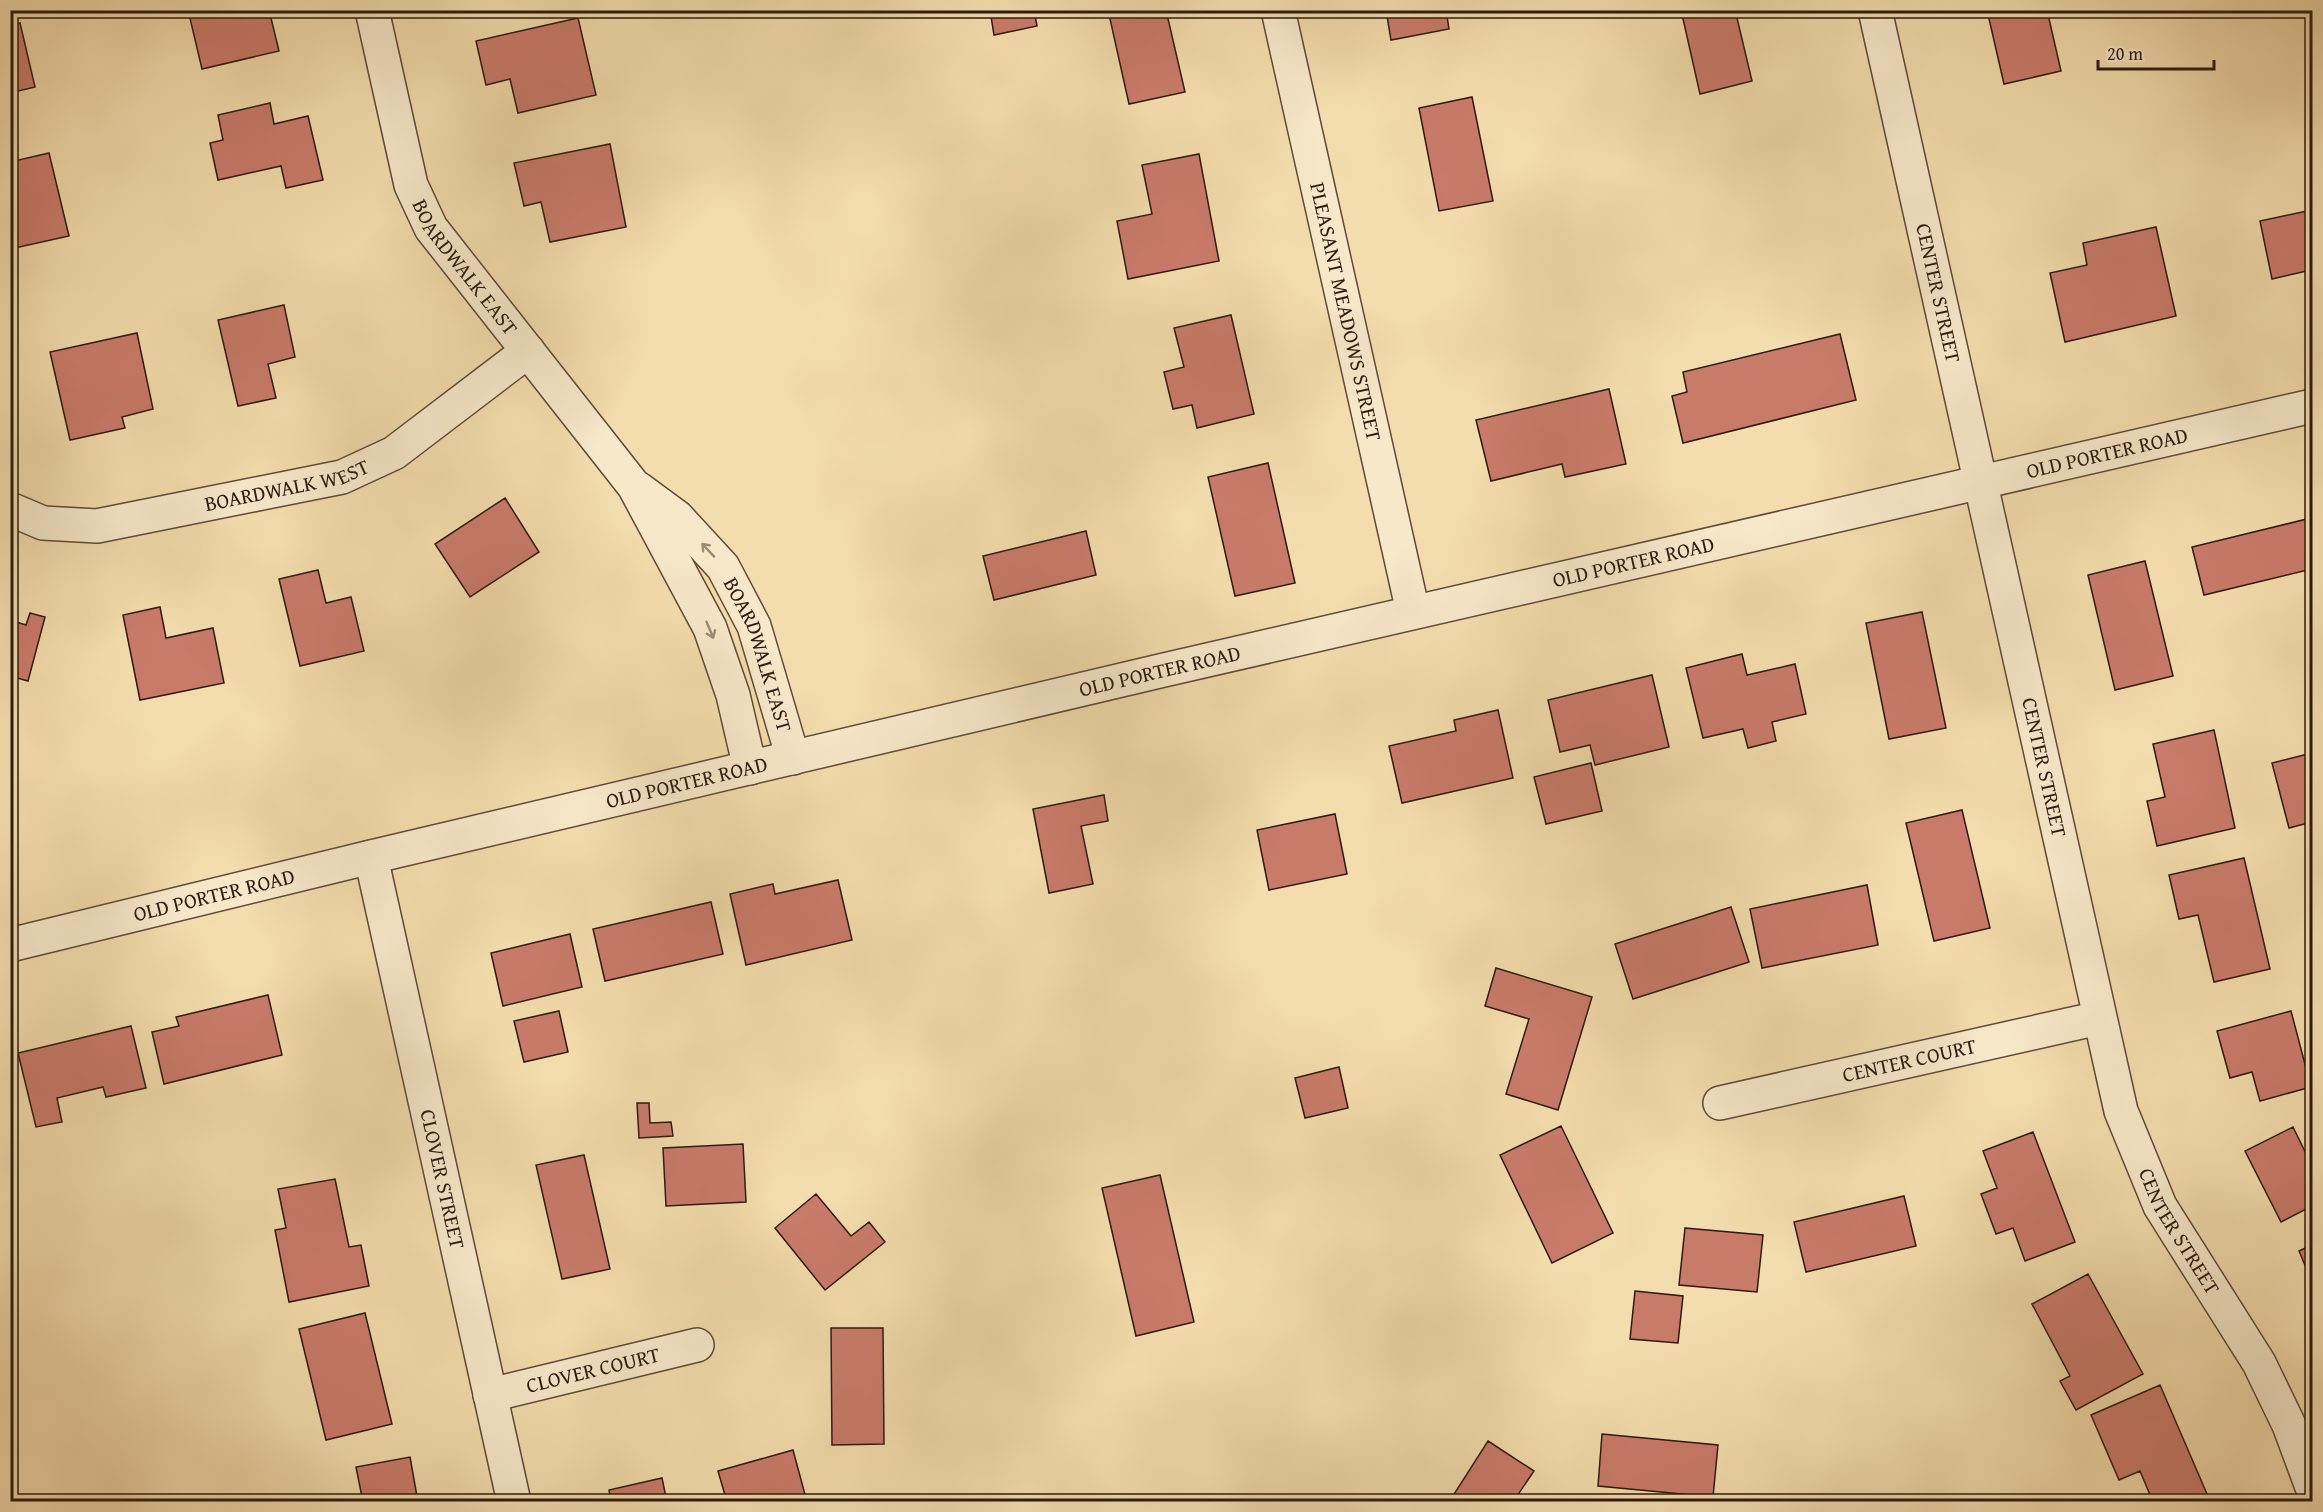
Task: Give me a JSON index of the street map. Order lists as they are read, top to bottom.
{
  "streets": {
    "street": [
      "BOARDWALK EAST",
      "CENTER STREET",
      "PLEASANT MEADOWS STREET",
      "OLD PORTER ROAD",
      "BOARDWALK WEST",
      "CENTER COURT",
      "CLOVER STREET",
      "CLOVER COURT"
    ]
  },
  "crossings": [
    ["BOARDWALK EAST", "OLD PORTER ROAD"],
    ["BOARDWALK EAST", "BOARDWALK WEST"],
    ["CENTER STREET", "OLD PORTER ROAD"],
    ["CENTER STREET", "CENTER COURT"],
    ["PLEASANT MEADOWS STREET", "OLD PORTER ROAD"],
    ["OLD PORTER ROAD", "CLOVER STREET"],
    ["CLOVER STREET", "CLOVER COURT"]
  ],
  "scale_bar": "20 m"
}
